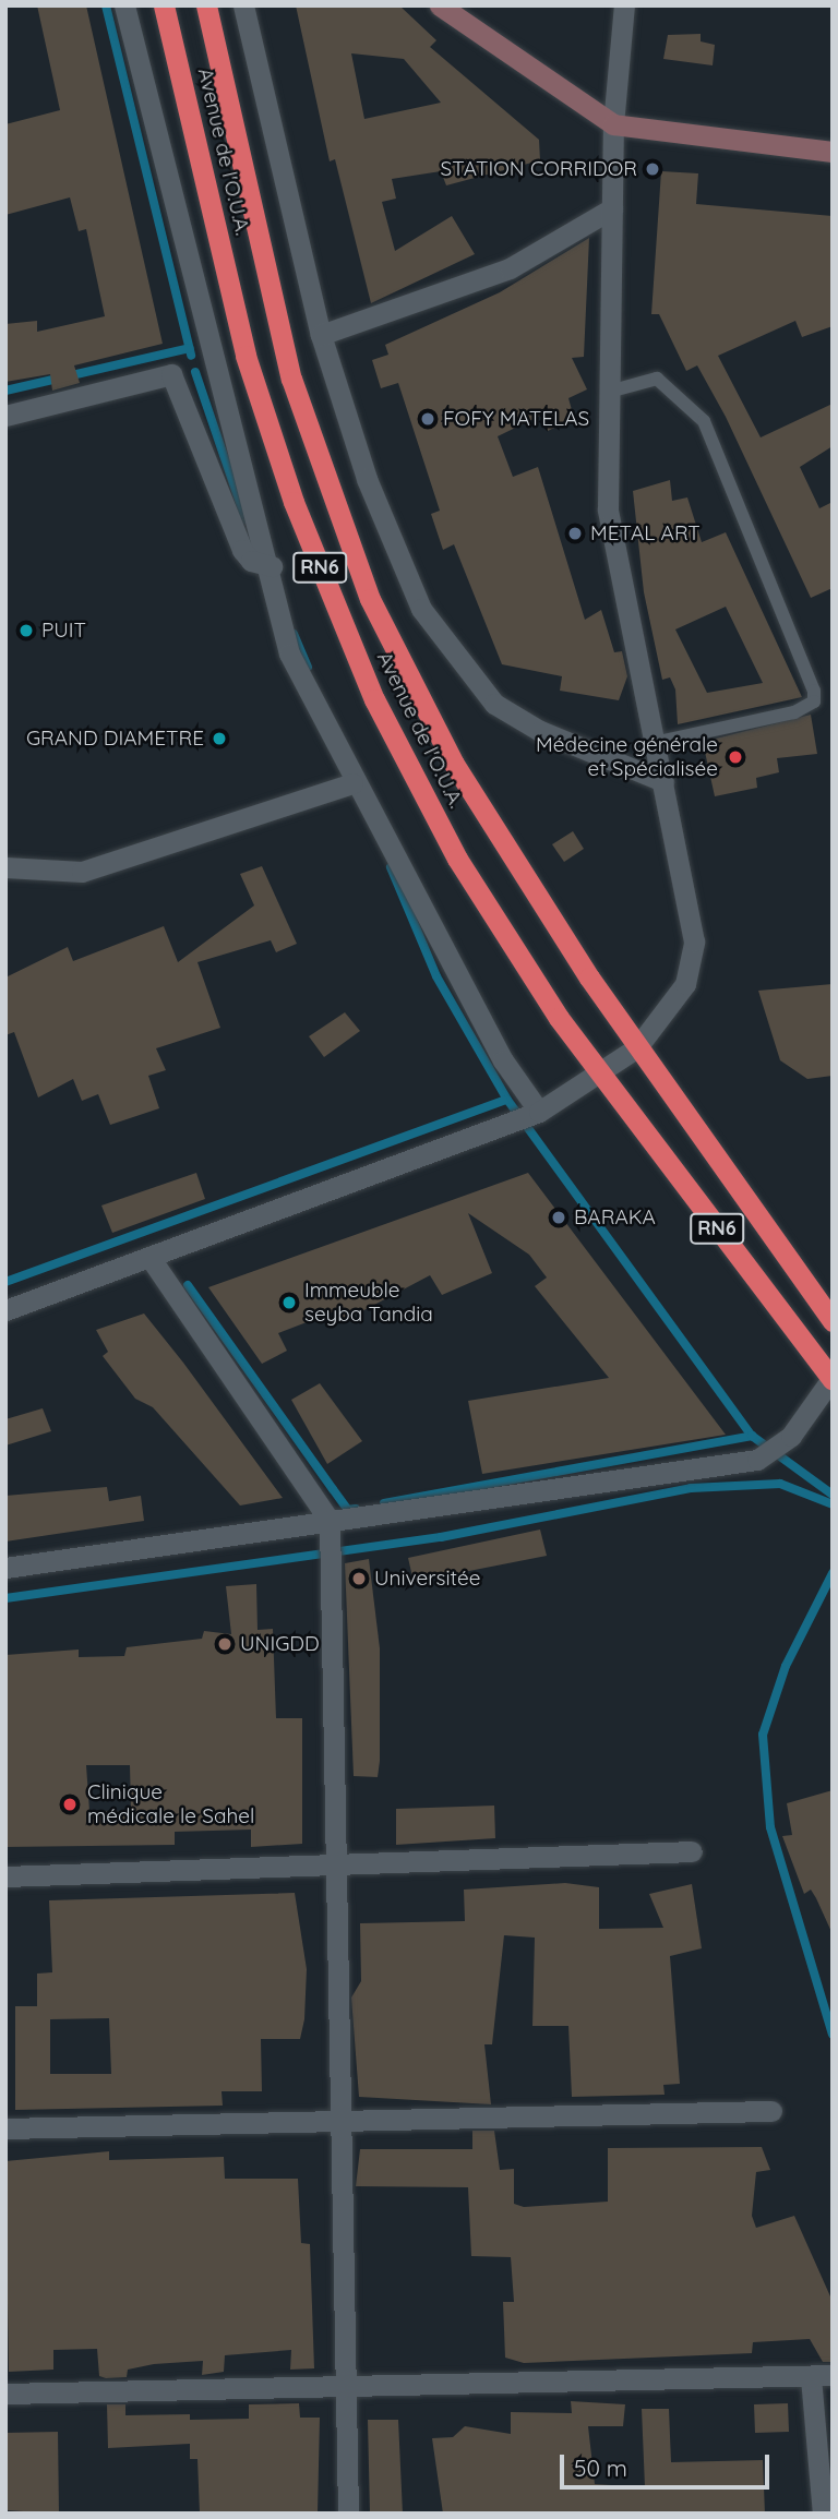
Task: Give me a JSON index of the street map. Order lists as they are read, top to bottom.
{
  "streets": {
    "highway": ["Avenue de l'O.U.A.", "RN6"]
  },
  "places": [
    "STATION CORRIDOR",
    "FOFY MATELAS",
    "METAL ART",
    "PUIT",
    "GRAND DIAMETRE",
    "Médecine générale et Spécialisée",
    "BARAKA",
    "Immeuble seyba Tandia",
    "Universitée",
    "UNIGDD",
    "Clinique médicale le Sahel"
  ],
  "scale_bar": "50 m"
}
